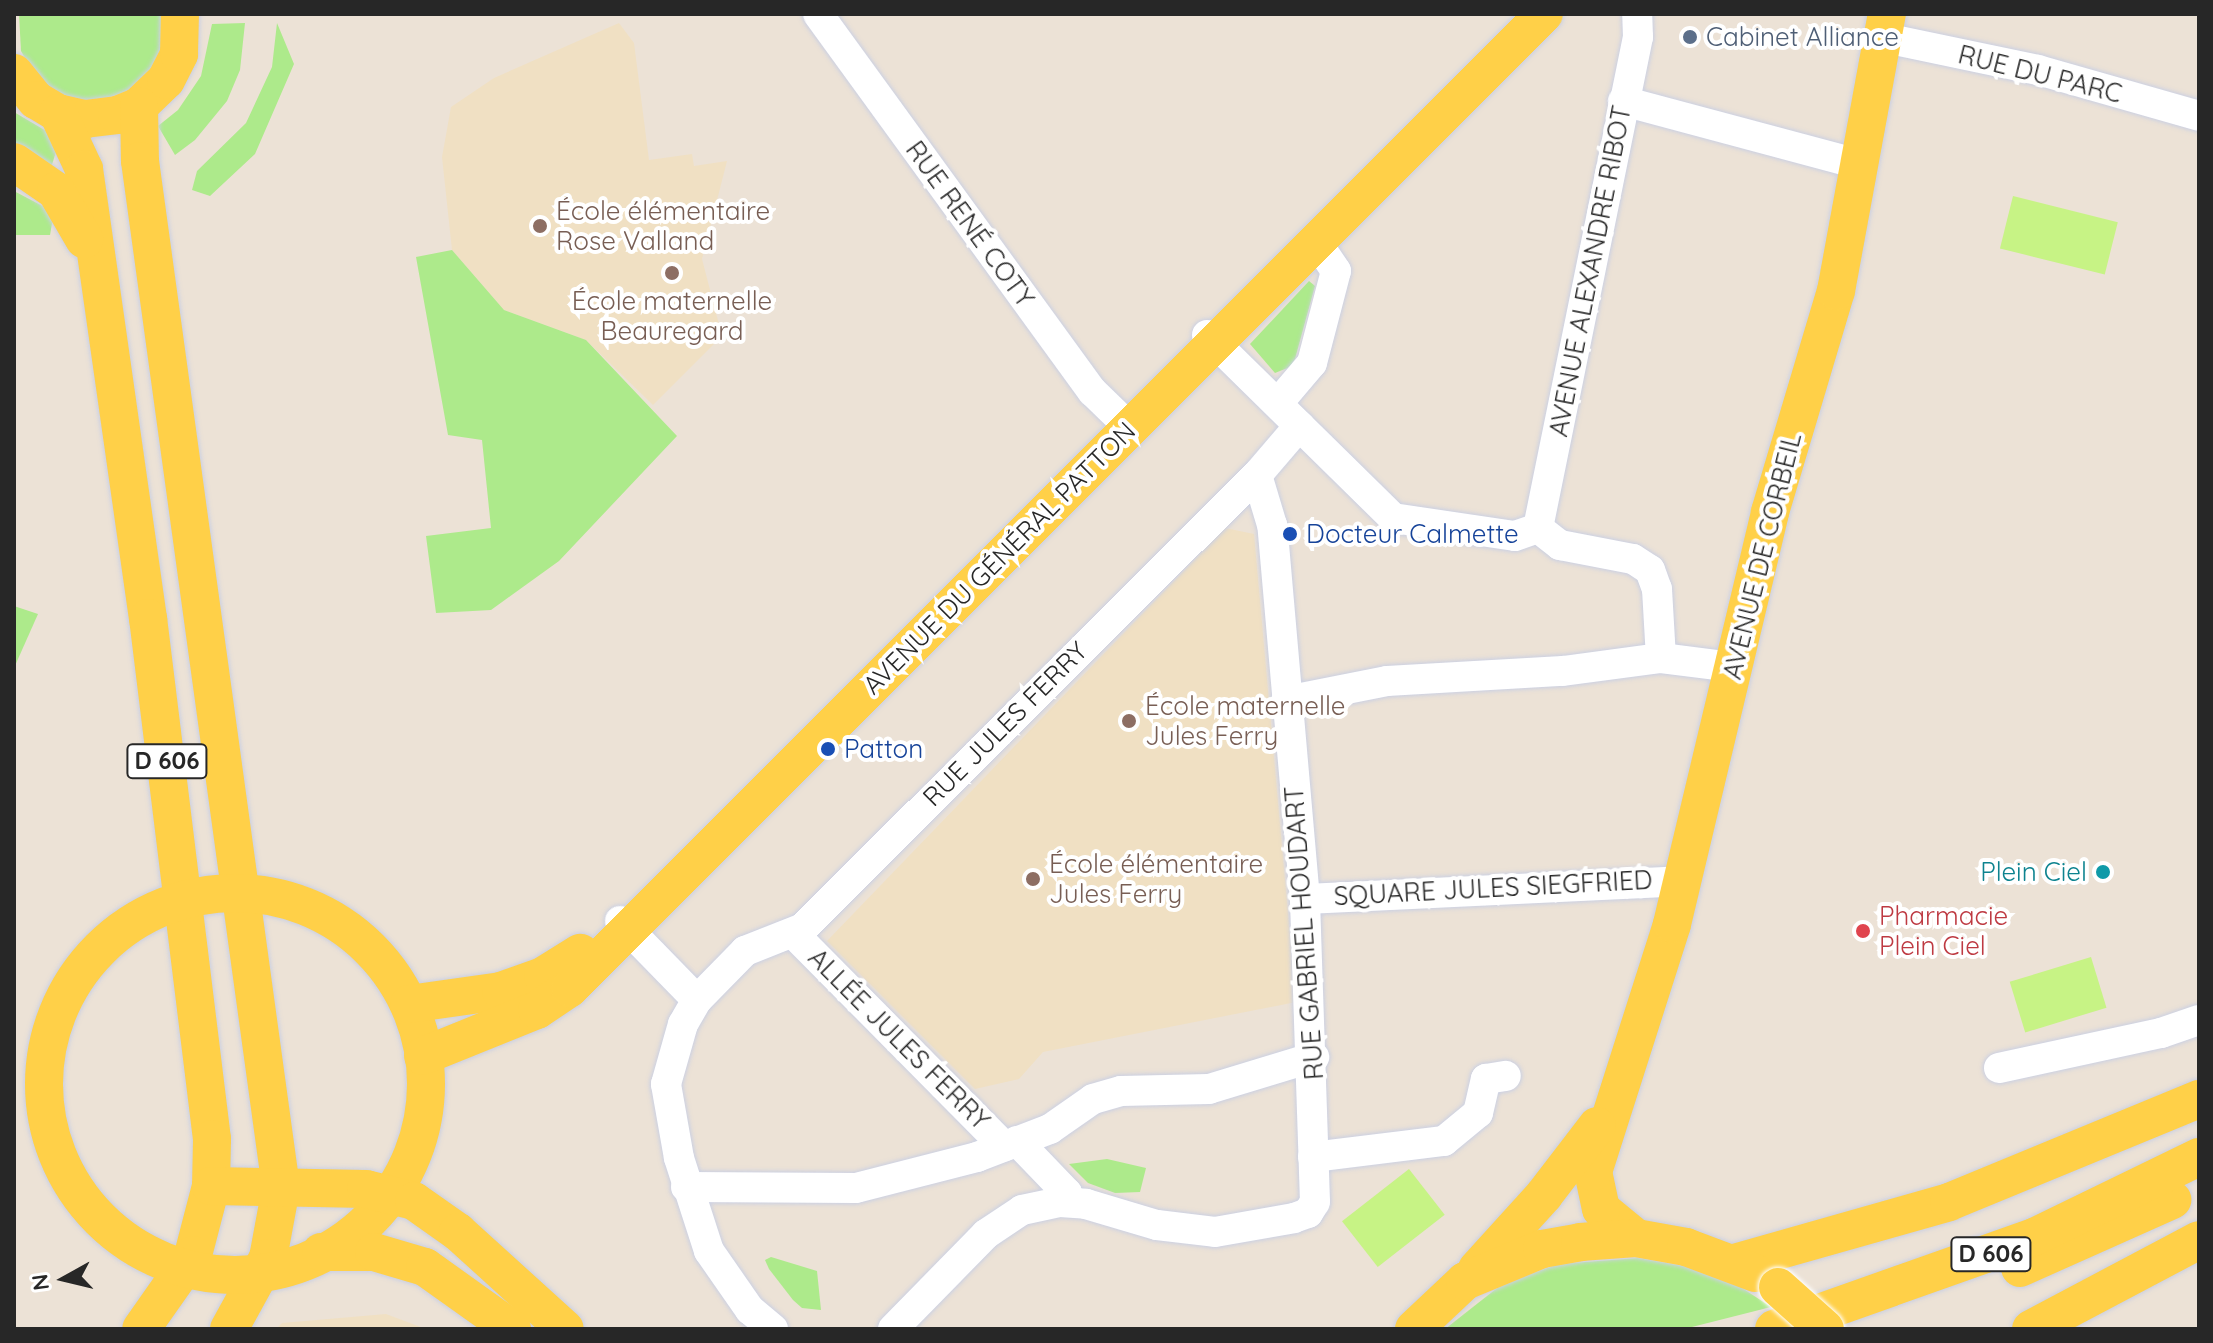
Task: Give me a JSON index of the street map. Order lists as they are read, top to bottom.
{
  "streets": {
    "main road": ["AVENUE DE CORBEIL", "AVENUE DU GÉNÉRAL PATTON", "D 606"],
    "street": [
      "RUE DU PARC",
      "RUE RENÉ COTY",
      "AVENUE ALEXANDRE RIBOT",
      "RUE JULES FERRY",
      "SQUARE JULES SIEGFRIED",
      "RUE GABRIEL HOUDART",
      "ALLÉE JULES FERRY"
    ]
  },
  "crossings": [
    ["RUE DU PARC", "AVENUE DE CORBEIL"],
    ["RUE RENÉ COTY", "AVENUE DU GÉNÉRAL PATTON"],
    ["AVENUE DE CORBEIL", "SQUARE JULES SIEGFRIED"],
    ["RUE JULES FERRY", "RUE GABRIEL HOUDART"],
    ["RUE JULES FERRY", "ALLÉE JULES FERRY"],
    ["SQUARE JULES SIEGFRIED", "RUE GABRIEL HOUDART"],
    ["RUE GABRIEL HOUDART", "ALLÉE JULES FERRY"]
  ],
  "places": [
    "Cabinet Alliance",
    "École élémentaire Rose Valland",
    "École maternelle Beauregard",
    "Docteur Calmette",
    "École maternelle Jules Ferry",
    "Patton",
    "Plein Ciel",
    "École élémentaire Jules Ferry",
    "Pharmacie Plein Ciel"
  ],
  "north": "left"
}
